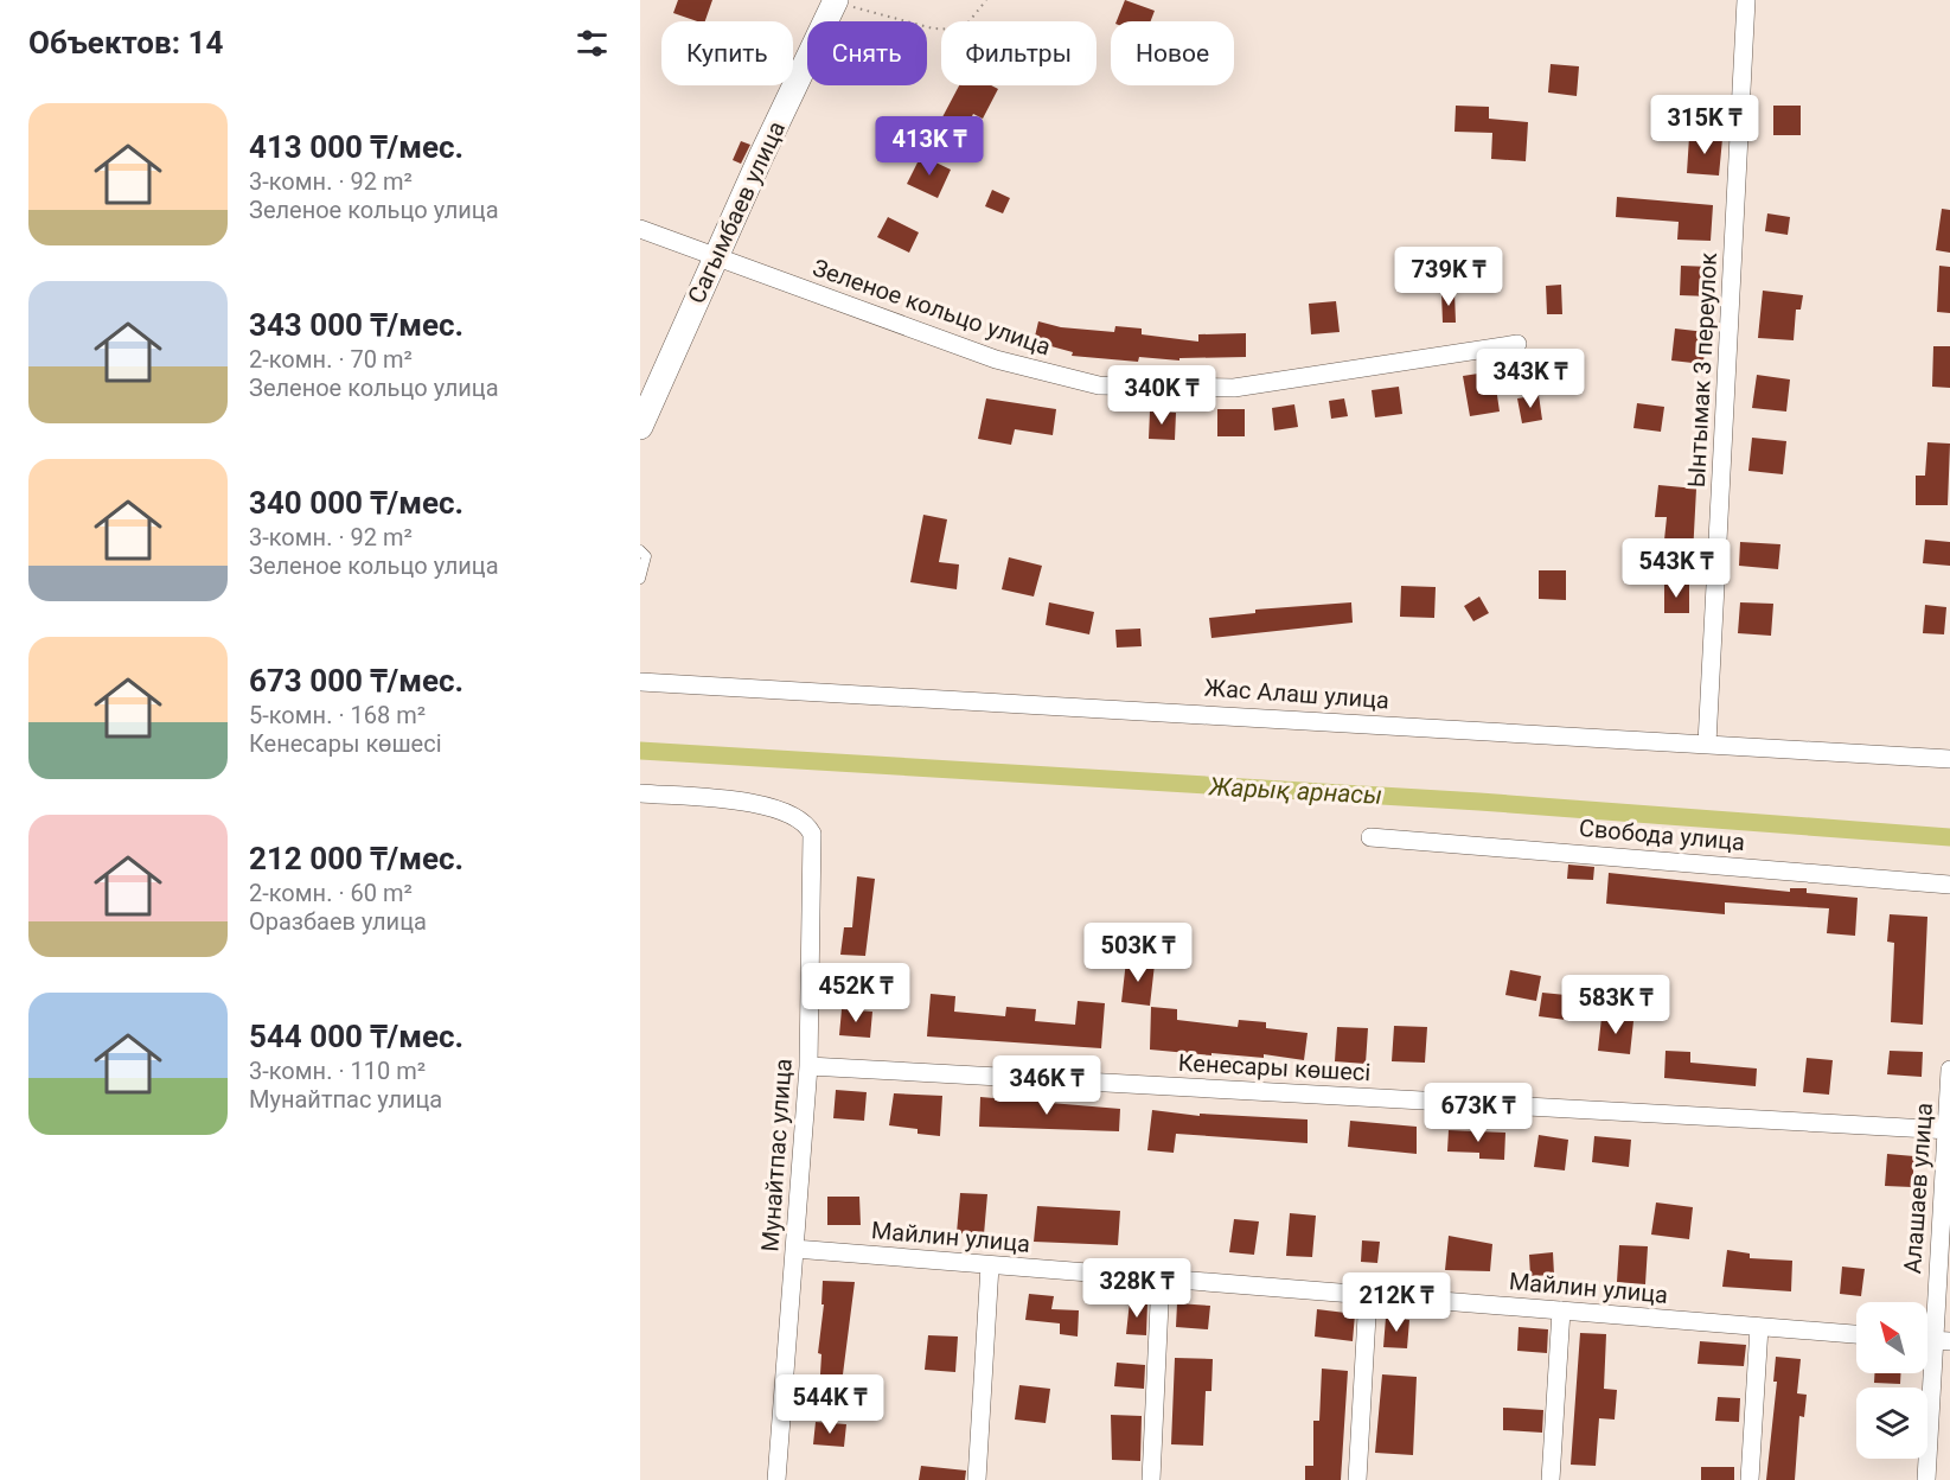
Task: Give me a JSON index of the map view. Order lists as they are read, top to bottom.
{
  "streets": {
    "street": [
      "Сагымбаев улица",
      "Зеленое кольцо улица",
      "Ынтымак 3 переулок",
      "Жас Алаш улица",
      "Свобода улица",
      "Кенесары көшесі",
      "Мунайтпас улица",
      "Алашаев улица",
      "Майлин улица"
    ]
  },
  "crossings": [
    ["Сагымбаев улица", "Зеленое кольцо улица"],
    ["Ынтымак 3 переулок", "Жас Алаш улица"],
    ["Кенесары көшесі", "Мунайтпас улица"],
    ["Кенесары көшесі", "Алашаев улица"],
    ["Мунайтпас улица", "Майлин улица"]
  ],
  "water": ["Жарық арнасы"],
  "north": "top left",
  "page": {
    "heading": "Объектов: 14",
    "chip": [
      "Купить",
      "Снять",
      "Фильтры",
      "Новое"
    ],
    "list": [
      {
        "name": "413 000 ₸/мес.",
        "note": "3-комн. · 92 m² · Зеленое кольцо улица"
      },
      {
        "name": "343 000 ₸/мес.",
        "note": "2-комн. · 70 m² · Зеленое кольцо улица"
      },
      {
        "name": "340 000 ₸/мес.",
        "note": "3-комн. · 92 m² · Зеленое кольцо улица"
      },
      {
        "name": "673 000 ₸/мес.",
        "note": "5-комн. · 168 m² · Кенесары көшесі"
      },
      {
        "name": "212 000 ₸/мес.",
        "note": "2-комн. · 60 m² · Оразбаев улица"
      },
      {
        "name": "544 000 ₸/мес.",
        "note": "3-комн. · 110 m² · Мунайтпас улица"
      }
    ],
    "price": [
      "315K ₸",
      "413K ₸",
      "739K ₸",
      "343K ₸",
      "340K ₸",
      "543K ₸",
      "503K ₸",
      "452K ₸",
      "583K ₸",
      "346K ₸",
      "673K ₸",
      "328K ₸",
      "212K ₸",
      "544K ₸"
    ]
  }
}
